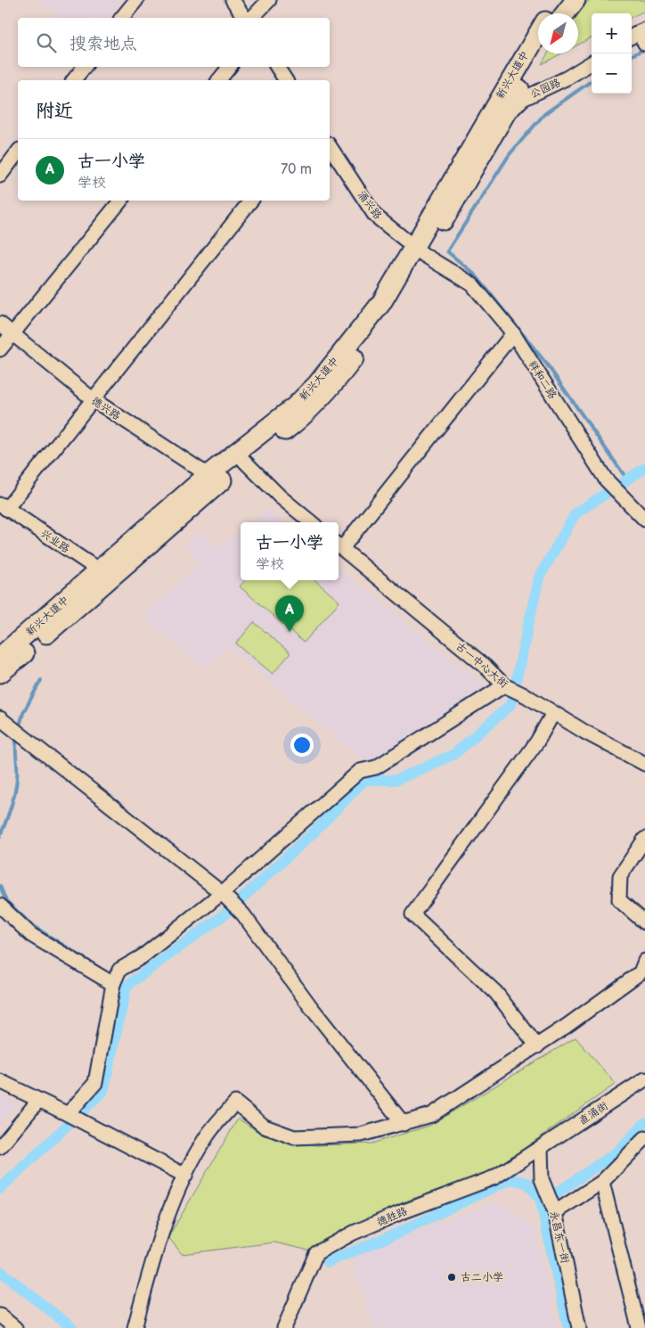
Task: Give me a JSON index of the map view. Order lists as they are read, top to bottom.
{
  "streets": {
    "main road": ["新兴大道中"],
    "street": [
      "公园路",
      "涌兴路",
      "祥和二路",
      "德兴路",
      "兴业路",
      "古一中心大街",
      "直涌街",
      "德胜路",
      "永昌东一街"
    ]
  },
  "crossings": [
    ["新兴大道中", "公园路"],
    ["新兴大道中", "涌兴路"],
    ["新兴大道中", "祥和二路"],
    ["新兴大道中", "德兴路"],
    ["新兴大道中", "兴业路"],
    ["涌兴路", "祥和二路"],
    ["直涌街", "德胜路"],
    ["直涌街", "永昌东一街"],
    ["德胜路", "永昌东一街"]
  ],
  "places": ["古二小学"],
  "north": "bottom left",
  "page": {
    "map_buttons": ["+", "−"],
    "search": "搜索地点",
    "heading": "附近",
    "list": [
      {
        "mark": "A",
        "name": "古一小学",
        "note": "学校",
        "value": "70 m"
      }
    ],
    "popup": ["古一小学", "学校"],
    "pins": "A"
  }
}
